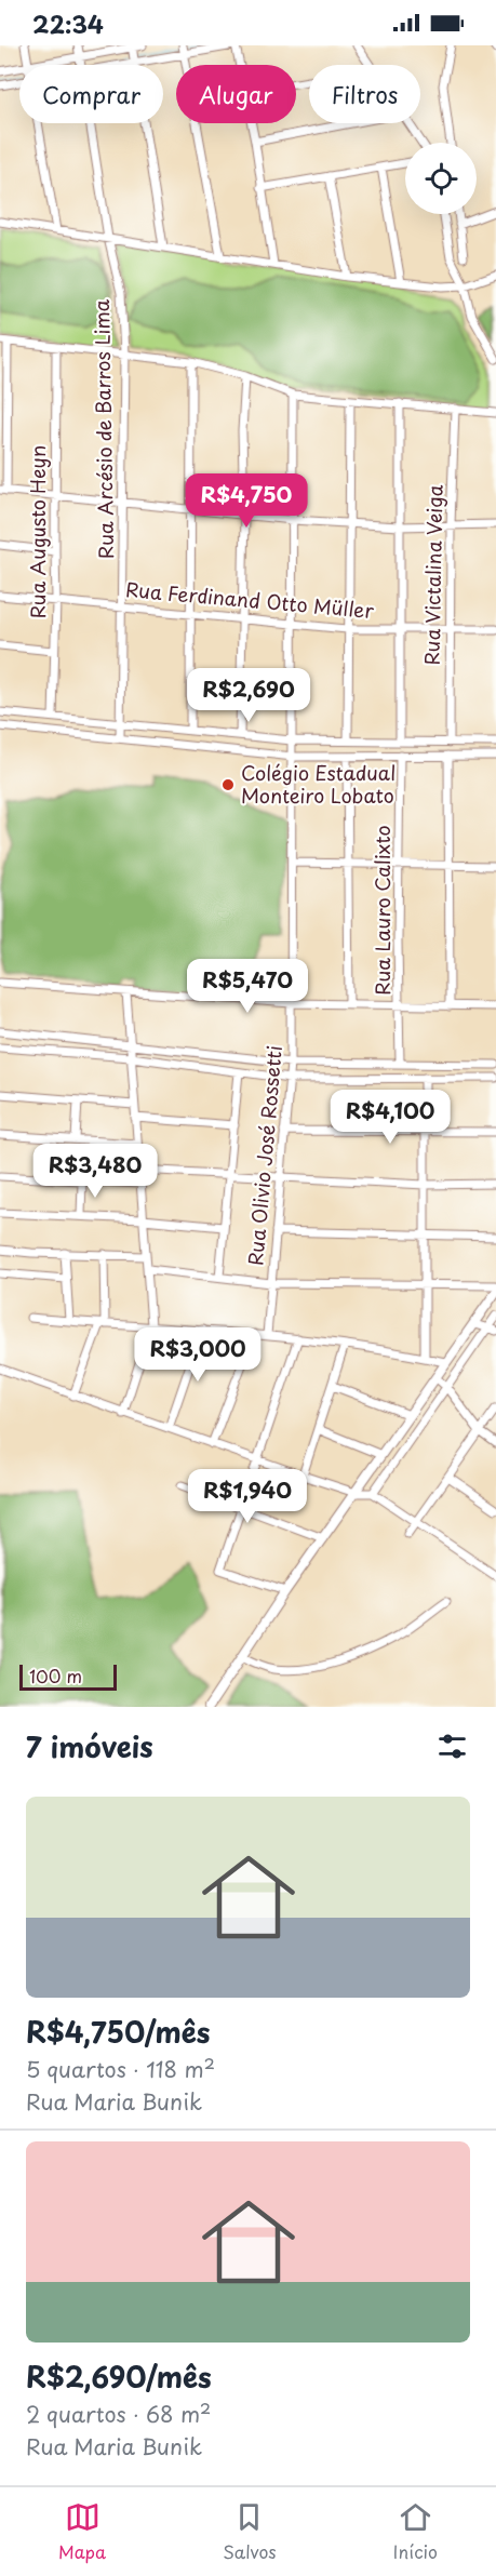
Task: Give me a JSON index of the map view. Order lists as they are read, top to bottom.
{
  "streets": {
    "street": [
      "Rua Arcésio de Barros Lima",
      "Rua Augusto Heyn",
      "Rua Victalina Veiga",
      "Rua Ferdinand Otto Müller",
      "Rua Lauro Calixto",
      "Rua Olivio José Rossetti"
    ]
  },
  "crossings": [
    ["Rua Arcésio de Barros Lima", "Rua Ferdinand Otto Müller"],
    ["Rua Augusto Heyn", "Rua Ferdinand Otto Müller"],
    ["Rua Victalina Veiga", "Rua Ferdinand Otto Müller"],
    ["Rua Ferdinand Otto Müller", "Rua Olivio José Rossetti"]
  ],
  "places": ["Colégio Estadual Monteiro Lobato"],
  "scale_bar": "100 m",
  "page": {
    "status": "22:34",
    "chip": ["Comprar", "Alugar", "Filtros"],
    "price": [
      "R$4,750",
      "R$2,690",
      "R$5,470",
      "R$4,100",
      "R$3,480",
      "R$3,000",
      "R$1,940"
    ],
    "scale": "100 m",
    "heading": "7 imóveis",
    "list": [
      {
        "name": "R$4,750/mês",
        "note": "5 quartos · 118 m² · Rua Maria Bunik"
      },
      {
        "name": "R$2,690/mês",
        "note": "2 quartos · 68 m² · Rua Maria Bunik"
      }
    ],
    "tabs": ["Mapa", "Salvos", "Início"]
  }
}
